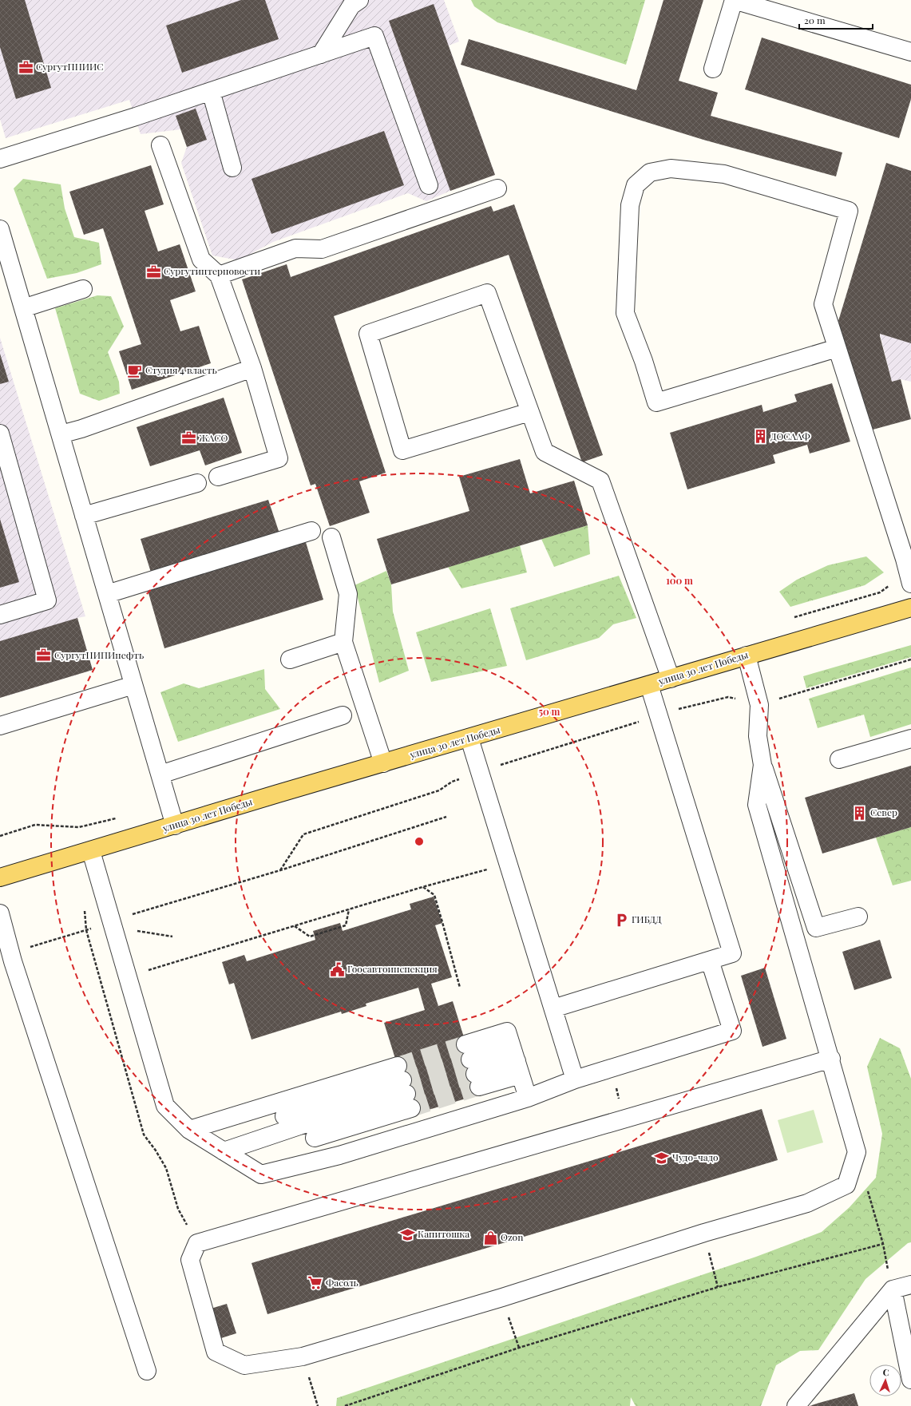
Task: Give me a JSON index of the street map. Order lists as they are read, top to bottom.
{
  "streets": {
    "main road": ["улица 30 лет Победы"]
  },
  "places": {
    "office": [
      "СургутПНИИС",
      "Сургутинтерновости",
      "ЖАСО",
      "СургутНИПИнефть"
    ],
    "cafe": ["Студия 4 власть"],
    "building": ["ДОСААФ", "Север"],
    "parking": ["ГИБДД"],
    "public building": ["Гоосавтоинспекция"],
    "school or university": ["Чудо-чадо", "Капитошка"],
    "shop": ["Ozon"],
    "supermarket": ["Фасоль"]
  },
  "scale_bar": "20 m",
  "north": "top",
  "rings": ["100 m", "50 m"]
}
